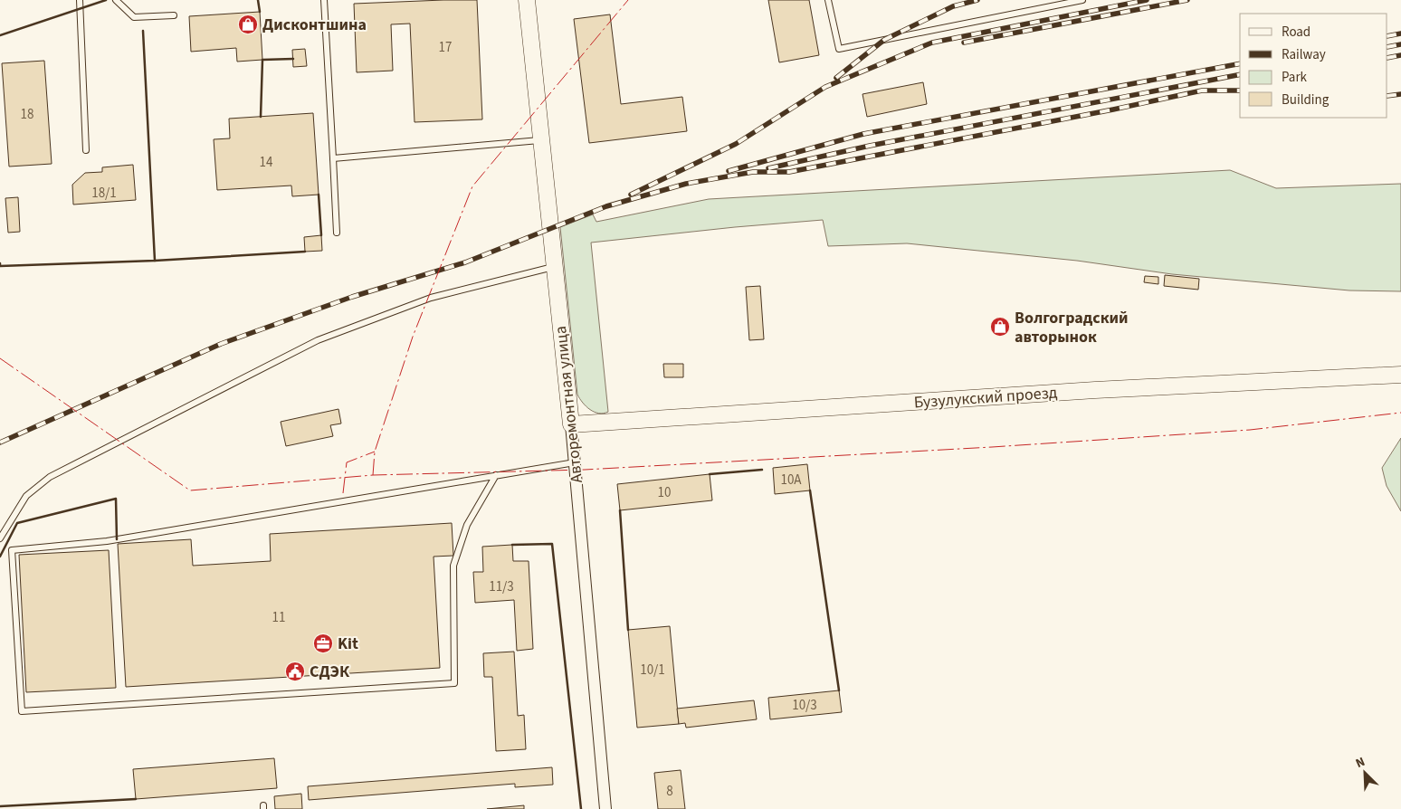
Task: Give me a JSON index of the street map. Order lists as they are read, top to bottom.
{
  "streets": {
    "main road": ["Бузулукский проезд", "Авторемонтная улица"]
  },
  "crossings": [
    ["Бузулукский проезд", "Авторемонтная улица"]
  ],
  "places": {
    "shop": ["Дисконтшина", "Волгоградский авторынок"],
    "office": ["Kit"],
    "public building": ["СДЭК"]
  },
  "house_numbers": [
    "17",
    "18",
    "14",
    "18/1",
    "10А",
    "10",
    "11/3",
    "11",
    "10/1",
    "10/3",
    "8"
  ],
  "legend": [
    "Road",
    "Railway",
    "Park",
    "Building"
  ],
  "north": "top left"
}
